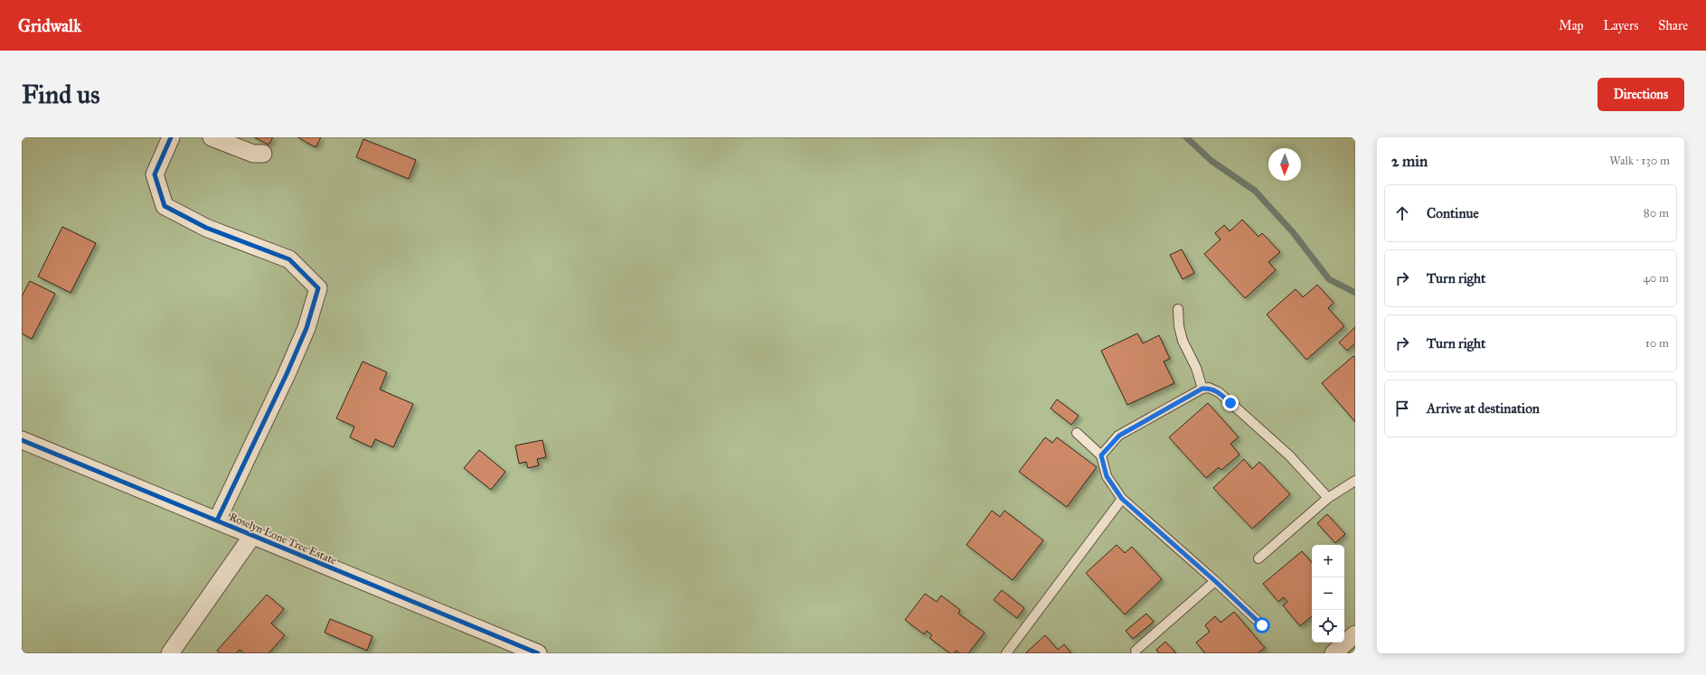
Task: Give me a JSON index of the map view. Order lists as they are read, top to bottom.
{
  "streets": {
    "street": ["Roselyn Lone Tree Estate"]
  },
  "north": "bottom",
  "page": {
    "header": "Gridwalk",
    "nav": ["Map", "Layers", "Share"],
    "buttons": "Directions",
    "title": "Find us",
    "heading": ["2 min", "Walk · 130 m"],
    "list": [
      ["Continue", "80 m"],
      ["Turn right", "40 m"],
      ["Turn right", "10 m"],
      "Arrive at destination"
    ],
    "map_buttons": ["+", "−"]
  }
}
